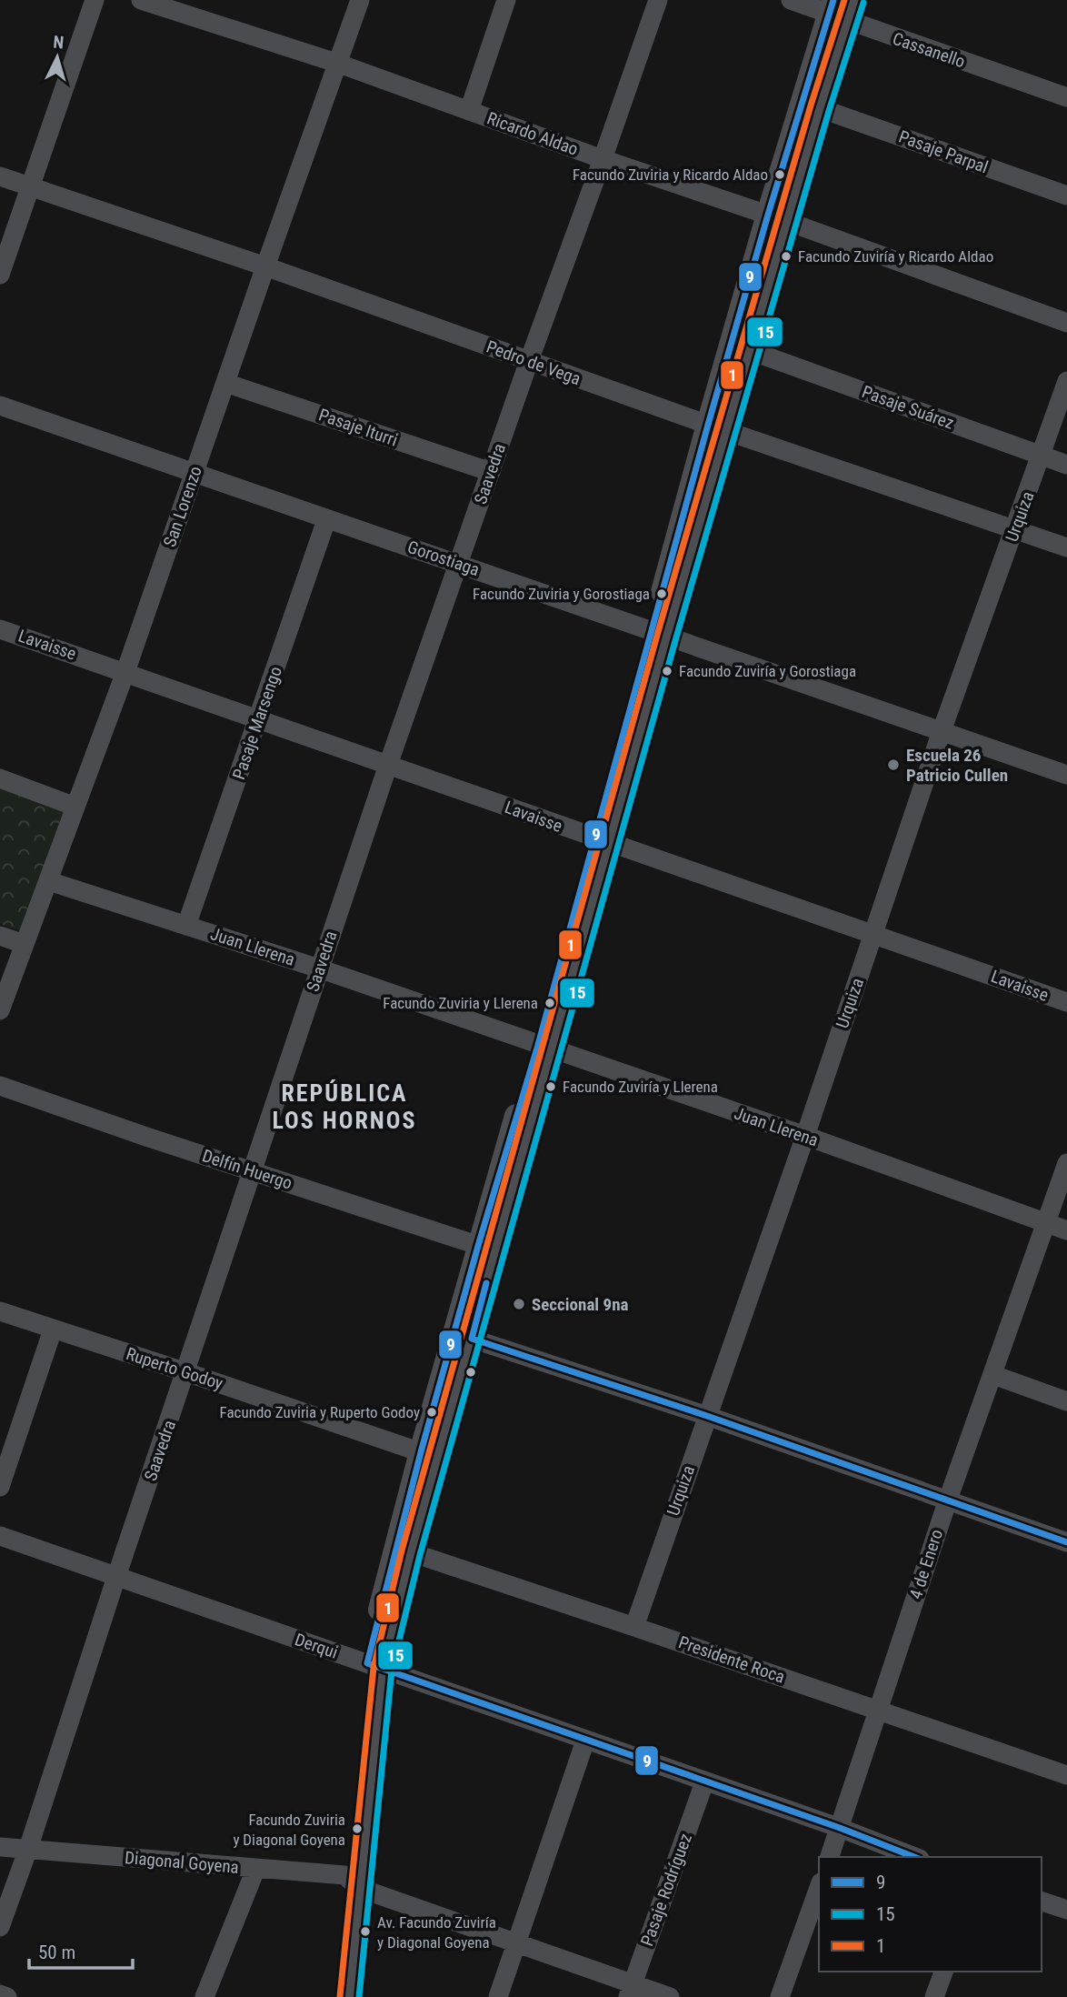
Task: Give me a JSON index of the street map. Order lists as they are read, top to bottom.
{
  "streets": {
    "street": [
      "Cassanello",
      "Ricardo Aldao",
      "Pasaje Parpal",
      "Pedro de Vega",
      "Pasaje Suárez",
      "Pasaje Iturri",
      "Saavedra",
      "San Lorenzo",
      "Urquiza",
      "Gorostiaga",
      "Lavaisse",
      "Pasaje Marsengo",
      "Juan Llerena",
      "Delfín Huergo",
      "Ruperto Godoy",
      "4 de Enero",
      "Derqui",
      "Presidente Roca",
      "Diagonal Goyena",
      "Pasaje Rodríguez"
    ]
  },
  "crossings": [
    ["Ricardo Aldao", "Saavedra"],
    ["Ricardo Aldao", "San Lorenzo"],
    ["Pedro de Vega", "Saavedra"],
    ["Pedro de Vega", "San Lorenzo"],
    ["Pedro de Vega", "Urquiza"],
    ["Pasaje Suárez", "Urquiza"],
    ["Pasaje Iturri", "Saavedra"],
    ["Pasaje Iturri", "San Lorenzo"],
    ["Saavedra", "Gorostiaga"],
    ["Saavedra", "Lavaisse"],
    ["Saavedra", "Juan Llerena"],
    ["Saavedra", "Delfín Huergo"],
    ["Saavedra", "Ruperto Godoy"],
    ["Saavedra", "Derqui"],
    ["Saavedra", "Diagonal Goyena"],
    ["San Lorenzo", "Gorostiaga"],
    ["San Lorenzo", "Lavaisse"],
    ["San Lorenzo", "Juan Llerena"],
    ["Urquiza", "Gorostiaga"],
    ["Urquiza", "Lavaisse"],
    ["Urquiza", "Juan Llerena"],
    ["Urquiza", "Presidente Roca"],
    ["Gorostiaga", "Pasaje Marsengo"],
    ["Lavaisse", "Pasaje Marsengo"],
    ["Pasaje Marsengo", "Juan Llerena"],
    ["Juan Llerena", "4 de Enero"],
    ["4 de Enero", "Derqui"],
    ["4 de Enero", "Presidente Roca"],
    ["Derqui", "Pasaje Rodríguez"],
    ["Diagonal Goyena", "Pasaje Rodríguez"]
  ],
  "districts": ["REPÚBLICA LOS HORNOS"],
  "places": [
    "Facundo Zuviria y Ricardo Aldao",
    "Facundo Zuviría y Ricardo Aldao",
    "Facundo Zuviria y Gorostiaga",
    "Facundo Zuviría y Gorostiaga",
    "Escuela 26 Patricio Cullen",
    "Facundo Zuviria y Llerena",
    "Facundo Zuviría y Llerena",
    "Seccional 9na",
    "Facundo Zuviria y Ruperto Godoy",
    "Facundo Zuviria y Diagonal Goyena",
    "Av. Facundo Zuviría y Diagonal Goyena"
  ],
  "lines": ["transit line 9", "transit line 1", "transit line 15"],
  "legend": ["9", "15", "1"],
  "scale_bar": "50 m",
  "north": "top"
}
